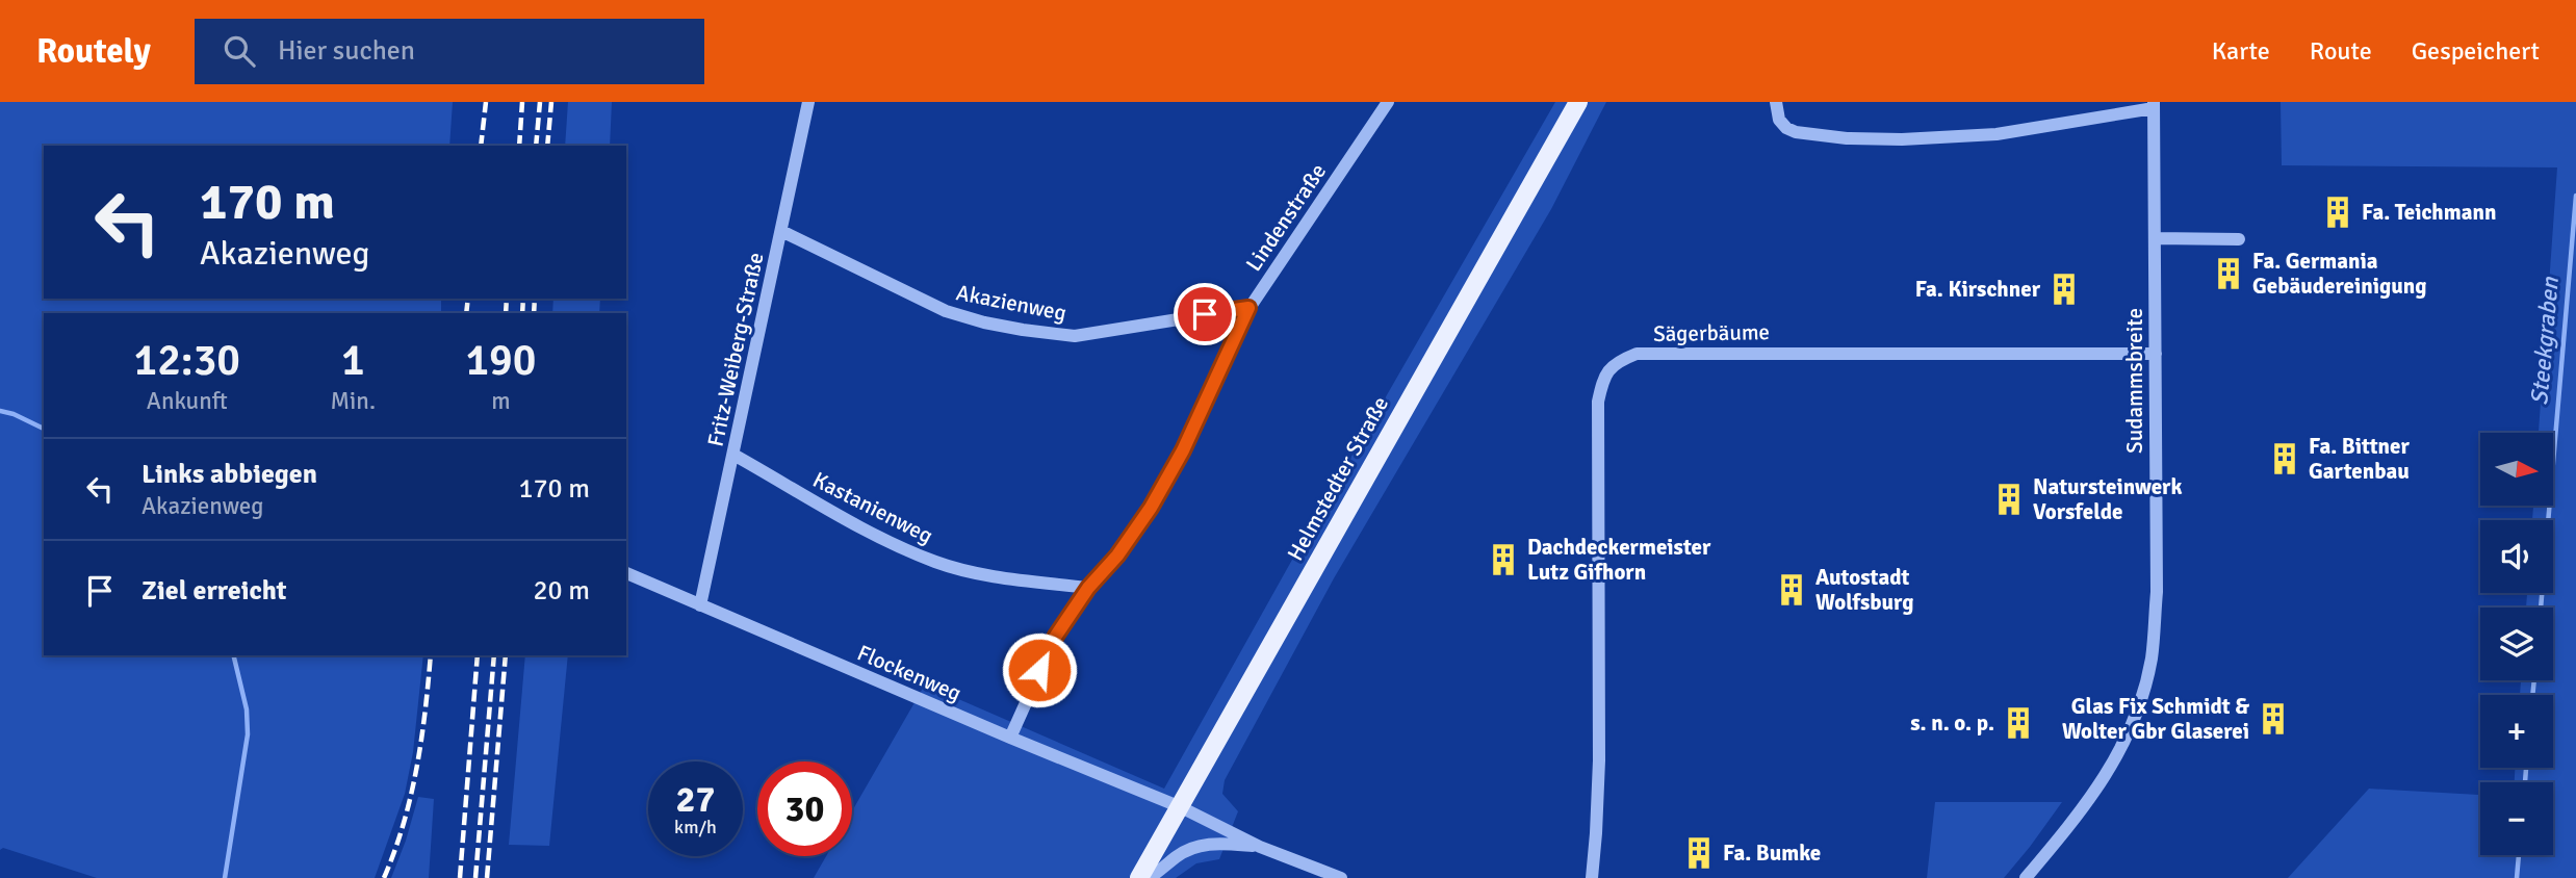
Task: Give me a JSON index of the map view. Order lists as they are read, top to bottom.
{
  "streets": {
    "main road": ["Helmstedter Straße"],
    "street": [
      "Lindenstraße",
      "Akazienweg",
      "Sägerbäume",
      "Fritz-Weiberg-Straße",
      "Sudammsbreite",
      "Kastanienweg",
      "Flockenweg"
    ]
  },
  "crossings": [
    ["Lindenstraße", "Akazienweg"],
    ["Lindenstraße", "Kastanienweg"],
    ["Lindenstraße", "Flockenweg"],
    ["Akazienweg", "Fritz-Weiberg-Straße"],
    ["Sägerbäume", "Sudammsbreite"],
    ["Fritz-Weiberg-Straße", "Kastanienweg"],
    ["Fritz-Weiberg-Straße", "Flockenweg"],
    ["Helmstedter Straße", "Flockenweg"]
  ],
  "water": ["Steekgraben"],
  "places": {
    "building": [
      "Fa. Teichmann",
      "Fa. Germania Gebäudereinigung",
      "Fa. Kirschner",
      "Fa. Bittner Gartenbau",
      "Natursteinwerk Vorsfelde",
      "Dachdeckermeister Lutz Gifhorn",
      "Autostadt Wolfsburg",
      "Glas Fix Schmidt & Wolter Gbr Glaserei",
      "s. n. o. p.",
      "Fa. Bumke"
    ]
  },
  "north": "right",
  "page": {
    "header": "Routely",
    "search": "Hier suchen",
    "nav": ["Karte", "Route", "Gespeichert"],
    "turn": ["170 m", "Akazienweg"],
    "eta": [
      "12:30",
      "Ankunft",
      "1",
      "Min.",
      "190",
      "m"
    ],
    "map_buttons": ["+", "−"],
    "list": [
      {
        "name": "Links abbiegen",
        "note": "Akazienweg",
        "value": "170 m"
      },
      {
        "name": "Ziel erreicht",
        "value": "20 m"
      }
    ],
    "speed": "27 km/h",
    "limit": "30"
  }
}
